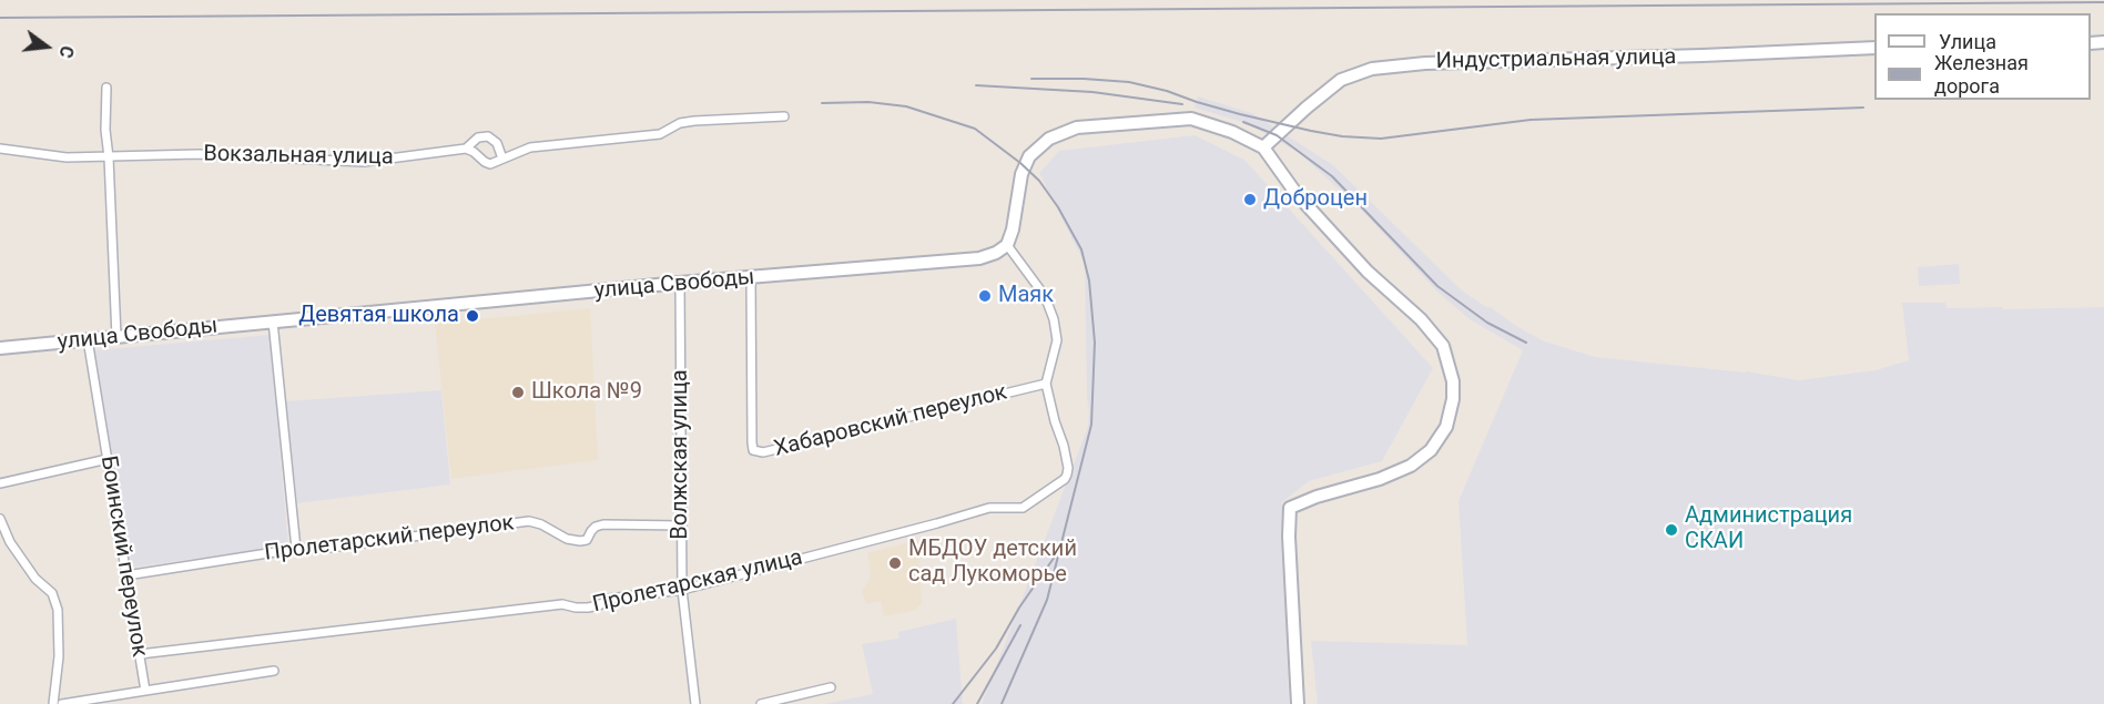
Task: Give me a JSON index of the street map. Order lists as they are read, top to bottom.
{
  "streets": {
    "main road": ["Индустриальная улица", "улица Свободы"],
    "street": [
      "Вокзальная улица",
      "Хабаровский переулок",
      "Волжская улица",
      "Пролетарский переулок",
      "Боинский переулок",
      "Пролетарская улица"
    ]
  },
  "crossings": [
    ["улица Свободы", "Хабаровский переулок"],
    ["улица Свободы", "Волжская улица"],
    ["улица Свободы", "Боинский переулок"],
    ["Хабаровский переулок", "Пролетарская улица"],
    ["Волжская улица", "Пролетарский переулок"],
    ["Волжская улица", "Пролетарская улица"],
    ["Пролетарский переулок", "Боинский переулок"],
    ["Боинский переулок", "Пролетарская улица"]
  ],
  "places": [
    "Доброцен",
    "Mаяк",
    "Девятая школа",
    "Школа №9",
    "Администрация СКАИ",
    "МБДОУ детский сад Лукоморье"
  ],
  "legend": ["Улица", "Железная дорога"],
  "north": "right"
}
